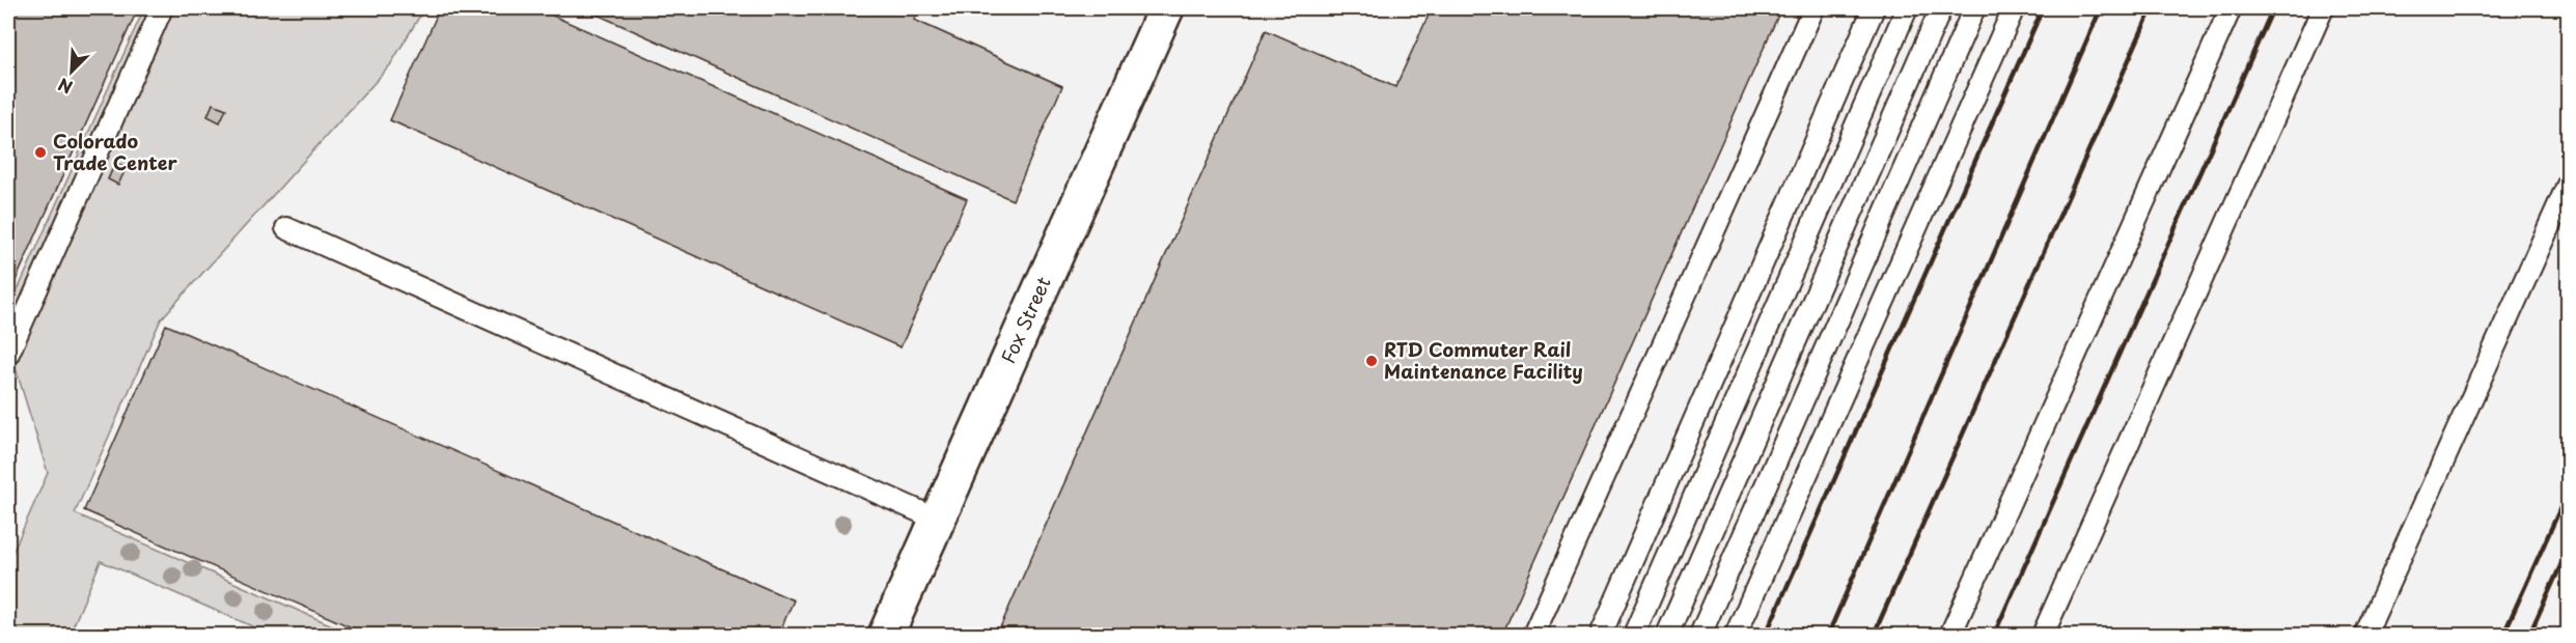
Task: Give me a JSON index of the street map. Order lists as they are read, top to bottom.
{
  "streets": {
    "street": ["Fox Street"]
  },
  "places": ["Colorado Trade Center", "RTD Commuter Rail Maintenance Facility"],
  "north": "bottom left"
}
